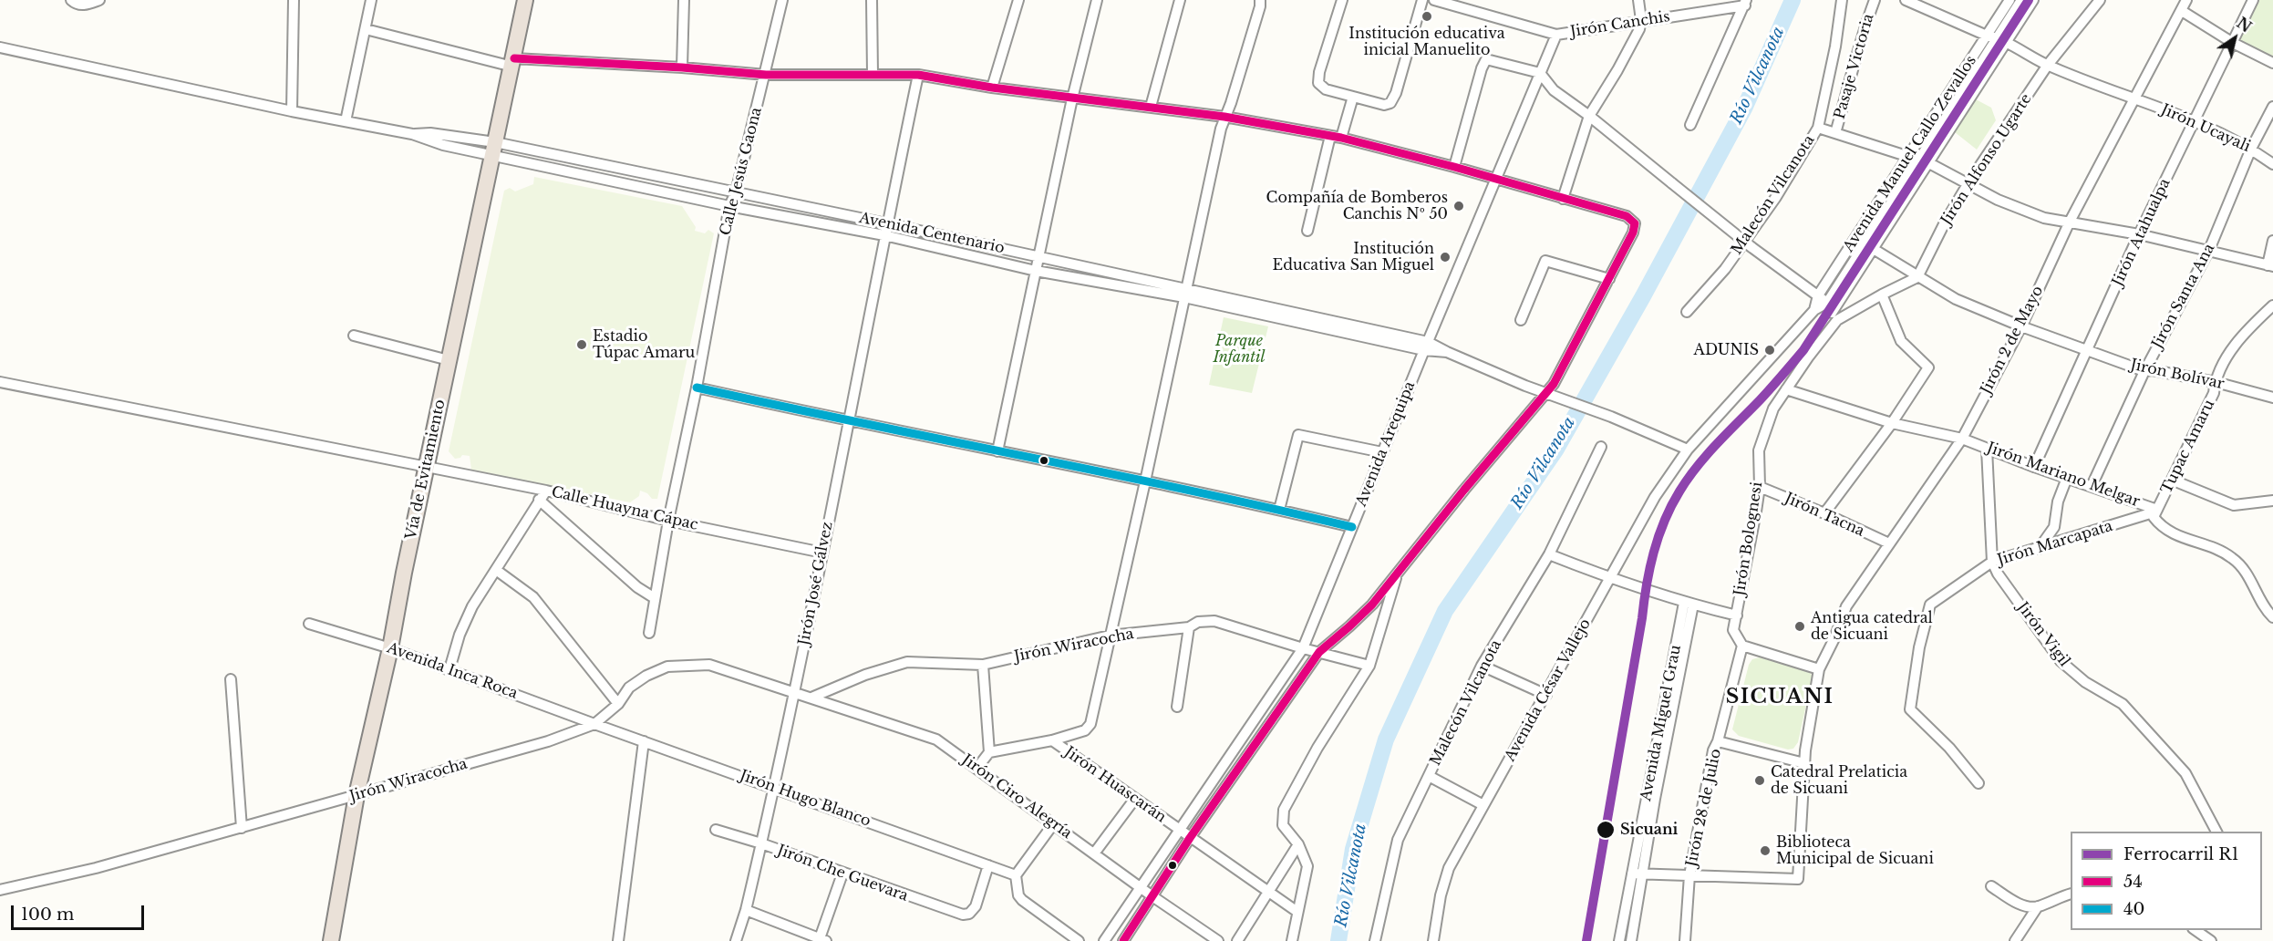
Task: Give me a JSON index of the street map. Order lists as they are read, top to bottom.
{
  "streets": {
    "highway": ["Vía de Evitamiento"],
    "street": [
      "Jirón Canchis",
      "Pasaje Victoria",
      "Jirón Ucayali",
      "Avenida Manuel Callo Zevallos",
      "Jirón Alfonso Ugarte",
      "Calle Jesús Gaona",
      "Malecón Vilcanota",
      "Jirón Atahualpa",
      "Avenida Centenario",
      "Jirón Santa Ana",
      "Jirón 2 de Mayo",
      "Jirón Bolívar",
      "Avenida Arequipa",
      "Tupac Amaru",
      "Jirón Mariano Melgar",
      "Calle Huayna Cápac",
      "Jirón Tacna",
      "Jirón Bolognesi",
      "Jirón Marcapata",
      "Jirón José Gálvez",
      "Jirón Vigil",
      "Jirón Wiracocha",
      "Avenida Inca Roca",
      "Avenida César Vallejo",
      "Avenida Miguel Grau",
      "Jirón Huascarán",
      "Jirón Ciro Alegría",
      "Jirón Hugo Blanco",
      "Jirón 28 de Julio",
      "Jirón Che Guevara"
    ]
  },
  "crossings": [
    ["Jirón Canchis", "Avenida Arequipa"],
    ["Jirón Ucayali", "Avenida Manuel Callo Zevallos"],
    ["Jirón Ucayali", "Jirón Alfonso Ugarte"],
    ["Jirón Ucayali", "Jirón Atahualpa"],
    ["Jirón Ucayali", "Jirón Santa Ana"],
    ["Jirón Ucayali", "Jirón 2 de Mayo"],
    ["Avenida Manuel Callo Zevallos", "Jirón Bolívar"],
    ["Avenida Manuel Callo Zevallos", "Jirón Bolognesi"],
    ["Avenida Manuel Callo Zevallos", "Avenida César Vallejo"],
    ["Jirón Alfonso Ugarte", "Jirón Bolívar"],
    ["Calle Jesús Gaona", "Avenida Centenario"],
    ["Calle Jesús Gaona", "Calle Huayna Cápac"],
    ["Jirón Atahualpa", "Jirón Bolívar"],
    ["Jirón Atahualpa", "Jirón Mariano Melgar"],
    ["Avenida Centenario", "Vía de Evitamiento"],
    ["Avenida Centenario", "Jirón José Gálvez"],
    ["Jirón Santa Ana", "Jirón Bolívar"],
    ["Jirón Santa Ana", "Jirón Mariano Melgar"],
    ["Jirón 2 de Mayo", "Jirón Bolívar"],
    ["Jirón 2 de Mayo", "Jirón Mariano Melgar"],
    ["Jirón 2 de Mayo", "Jirón Tacna"],
    ["Jirón 2 de Mayo", "Jirón 28 de Julio"],
    ["Jirón Bolívar", "Tupac Amaru"],
    ["Avenida Arequipa", "Jirón Wiracocha"],
    ["Avenida Arequipa", "Jirón Huascarán"],
    ["Avenida Arequipa", "Jirón Ciro Alegría"],
    ["Tupac Amaru", "Jirón Mariano Melgar"],
    ["Tupac Amaru", "Jirón Marcapata"],
    ["Vía de Evitamiento", "Calle Huayna Cápac"],
    ["Vía de Evitamiento", "Jirón Wiracocha"],
    ["Vía de Evitamiento", "Avenida Inca Roca"],
    ["Jirón Mariano Melgar", "Jirón Bolognesi"],
    ["Jirón Mariano Melgar", "Jirón Marcapata"],
    ["Jirón Mariano Melgar", "Jirón Vigil"],
    ["Calle Huayna Cápac", "Jirón José Gálvez"],
    ["Jirón Tacna", "Jirón Bolognesi"],
    ["Jirón Bolognesi", "Jirón 28 de Julio"],
    ["Jirón Marcapata", "Jirón Vigil"],
    ["Jirón José Gálvez", "Jirón Wiracocha"],
    ["Jirón José Gálvez", "Jirón Ciro Alegría"],
    ["Jirón José Gálvez", "Jirón Hugo Blanco"],
    ["Jirón José Gálvez", "Jirón Che Guevara"],
    ["Jirón Wiracocha", "Avenida Inca Roca"],
    ["Jirón Wiracocha", "Jirón Ciro Alegría"],
    ["Jirón Wiracocha", "Jirón Hugo Blanco"],
    ["Avenida Inca Roca", "Jirón Hugo Blanco"],
    ["Jirón Hugo Blanco", "Jirón Che Guevara"]
  ],
  "districts": ["SICUANI"],
  "water": ["Río Vilcanota"],
  "parks": ["Parque Infantil"],
  "places": [
    "Institución educativa inicial Manuelito",
    "Compañía de Bomberos Canchis Nº 50",
    "Institución Educativa San Miguel",
    "Estadio Túpac Amaru",
    "ADUNIS",
    "Antigua catedral de Sicuani",
    "Catedral Prelaticia de Sicuani",
    "Sicuani",
    "Biblioteca Municipal de Sicuani"
  ],
  "lines": ["rail line R1", "transit line 54", "transit line 40"],
  "legend": ["Ferrocarril R1", "54", "40"],
  "scale_bar": "100 m",
  "north": "top right"
}
